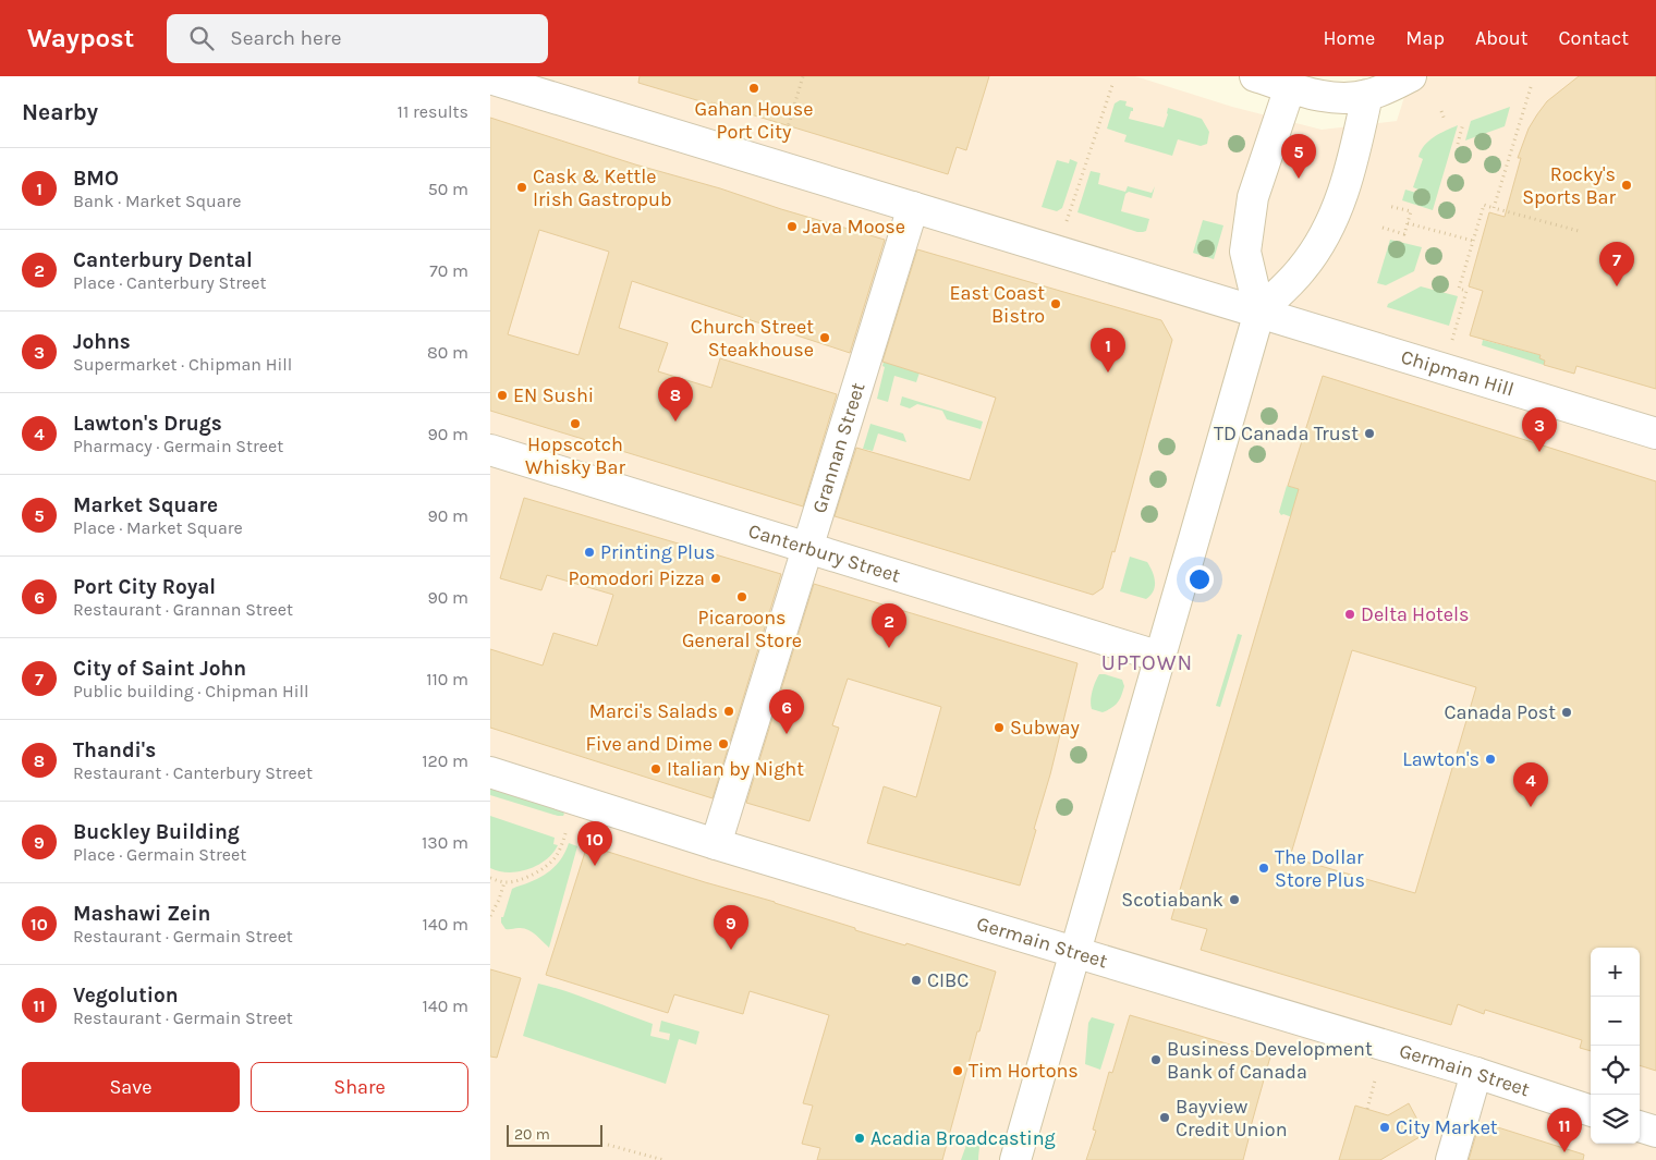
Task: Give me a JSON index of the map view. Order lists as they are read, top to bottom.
{
  "streets": {
    "street": [
      "Chipman Hill",
      "Grannan Street",
      "Canterbury Street",
      "Germain Street"
    ]
  },
  "crossings": [
    ["Chipman Hill", "Grannan Street"],
    ["Grannan Street", "Canterbury Street"],
    ["Grannan Street", "Germain Street"]
  ],
  "districts": ["UPTOWN"],
  "places": [
    "Gahan House Port City",
    "Rocky's Sports Bar",
    "Cask & Kettle Irish Gastropub",
    "Java Moose",
    "East Coast Bistro",
    "Church Street Steakhouse",
    "EN Sushi",
    "Hopscotch Whisky Bar",
    "TD Canada Trust",
    "Printing Plus",
    "Pomodori Pizza",
    "Picaroons General Store",
    "Delta Hotels",
    "Marci's Salads",
    "Canada Post",
    "Subway",
    "Five and Dime",
    "Lawton's",
    "Italian by Night",
    "The Dollar Store Plus",
    "Scotiabank",
    "CIBC",
    "Business Development Bank of Canada",
    "Tim Hortons",
    "Bayview Credit Union",
    "City Market",
    "Acadia Broadcasting"
  ],
  "scale_bar": "20 m",
  "page": {
    "header": "Waypost",
    "search": "Search here",
    "nav": [
      "Home",
      "Map",
      "About",
      "Contact"
    ],
    "heading": ["Nearby", "11 results"],
    "pins": [
      "5",
      "7",
      "1",
      "8",
      "3",
      "2",
      "6",
      "4",
      "10",
      "9",
      "11"
    ],
    "list": [
      {
        "mark": "1",
        "name": "BMO",
        "note": "Bank · Market Square",
        "value": "50 m"
      },
      {
        "mark": "2",
        "name": "Canterbury Dental",
        "note": "Place · Canterbury Street",
        "value": "70 m"
      },
      {
        "mark": "3",
        "name": "Johns",
        "note": "Supermarket · Chipman Hill",
        "value": "80 m"
      },
      {
        "mark": "4",
        "name": "Lawton's Drugs",
        "note": "Pharmacy · Germain Street",
        "value": "90 m"
      },
      {
        "mark": "5",
        "name": "Market Square",
        "note": "Place · Market Square",
        "value": "90 m"
      },
      {
        "mark": "6",
        "name": "Port City Royal",
        "note": "Restaurant · Grannan Street",
        "value": "90 m"
      },
      {
        "mark": "7",
        "name": "City of Saint John",
        "note": "Public building · Chipman Hill",
        "value": "110 m"
      },
      {
        "mark": "8",
        "name": "Thandi's",
        "note": "Restaurant · Canterbury Street",
        "value": "120 m"
      },
      {
        "mark": "9",
        "name": "Buckley Building",
        "note": "Place · Germain Street",
        "value": "130 m"
      },
      {
        "mark": "10",
        "name": "Mashawi Zein",
        "note": "Restaurant · Germain Street",
        "value": "140 m"
      },
      {
        "mark": "11",
        "name": "Vegolution",
        "note": "Restaurant · Germain Street",
        "value": "140 m"
      }
    ],
    "map_buttons": ["+", "−"],
    "buttons": ["Save", "Share"],
    "scale": "20 m"
  }
}
